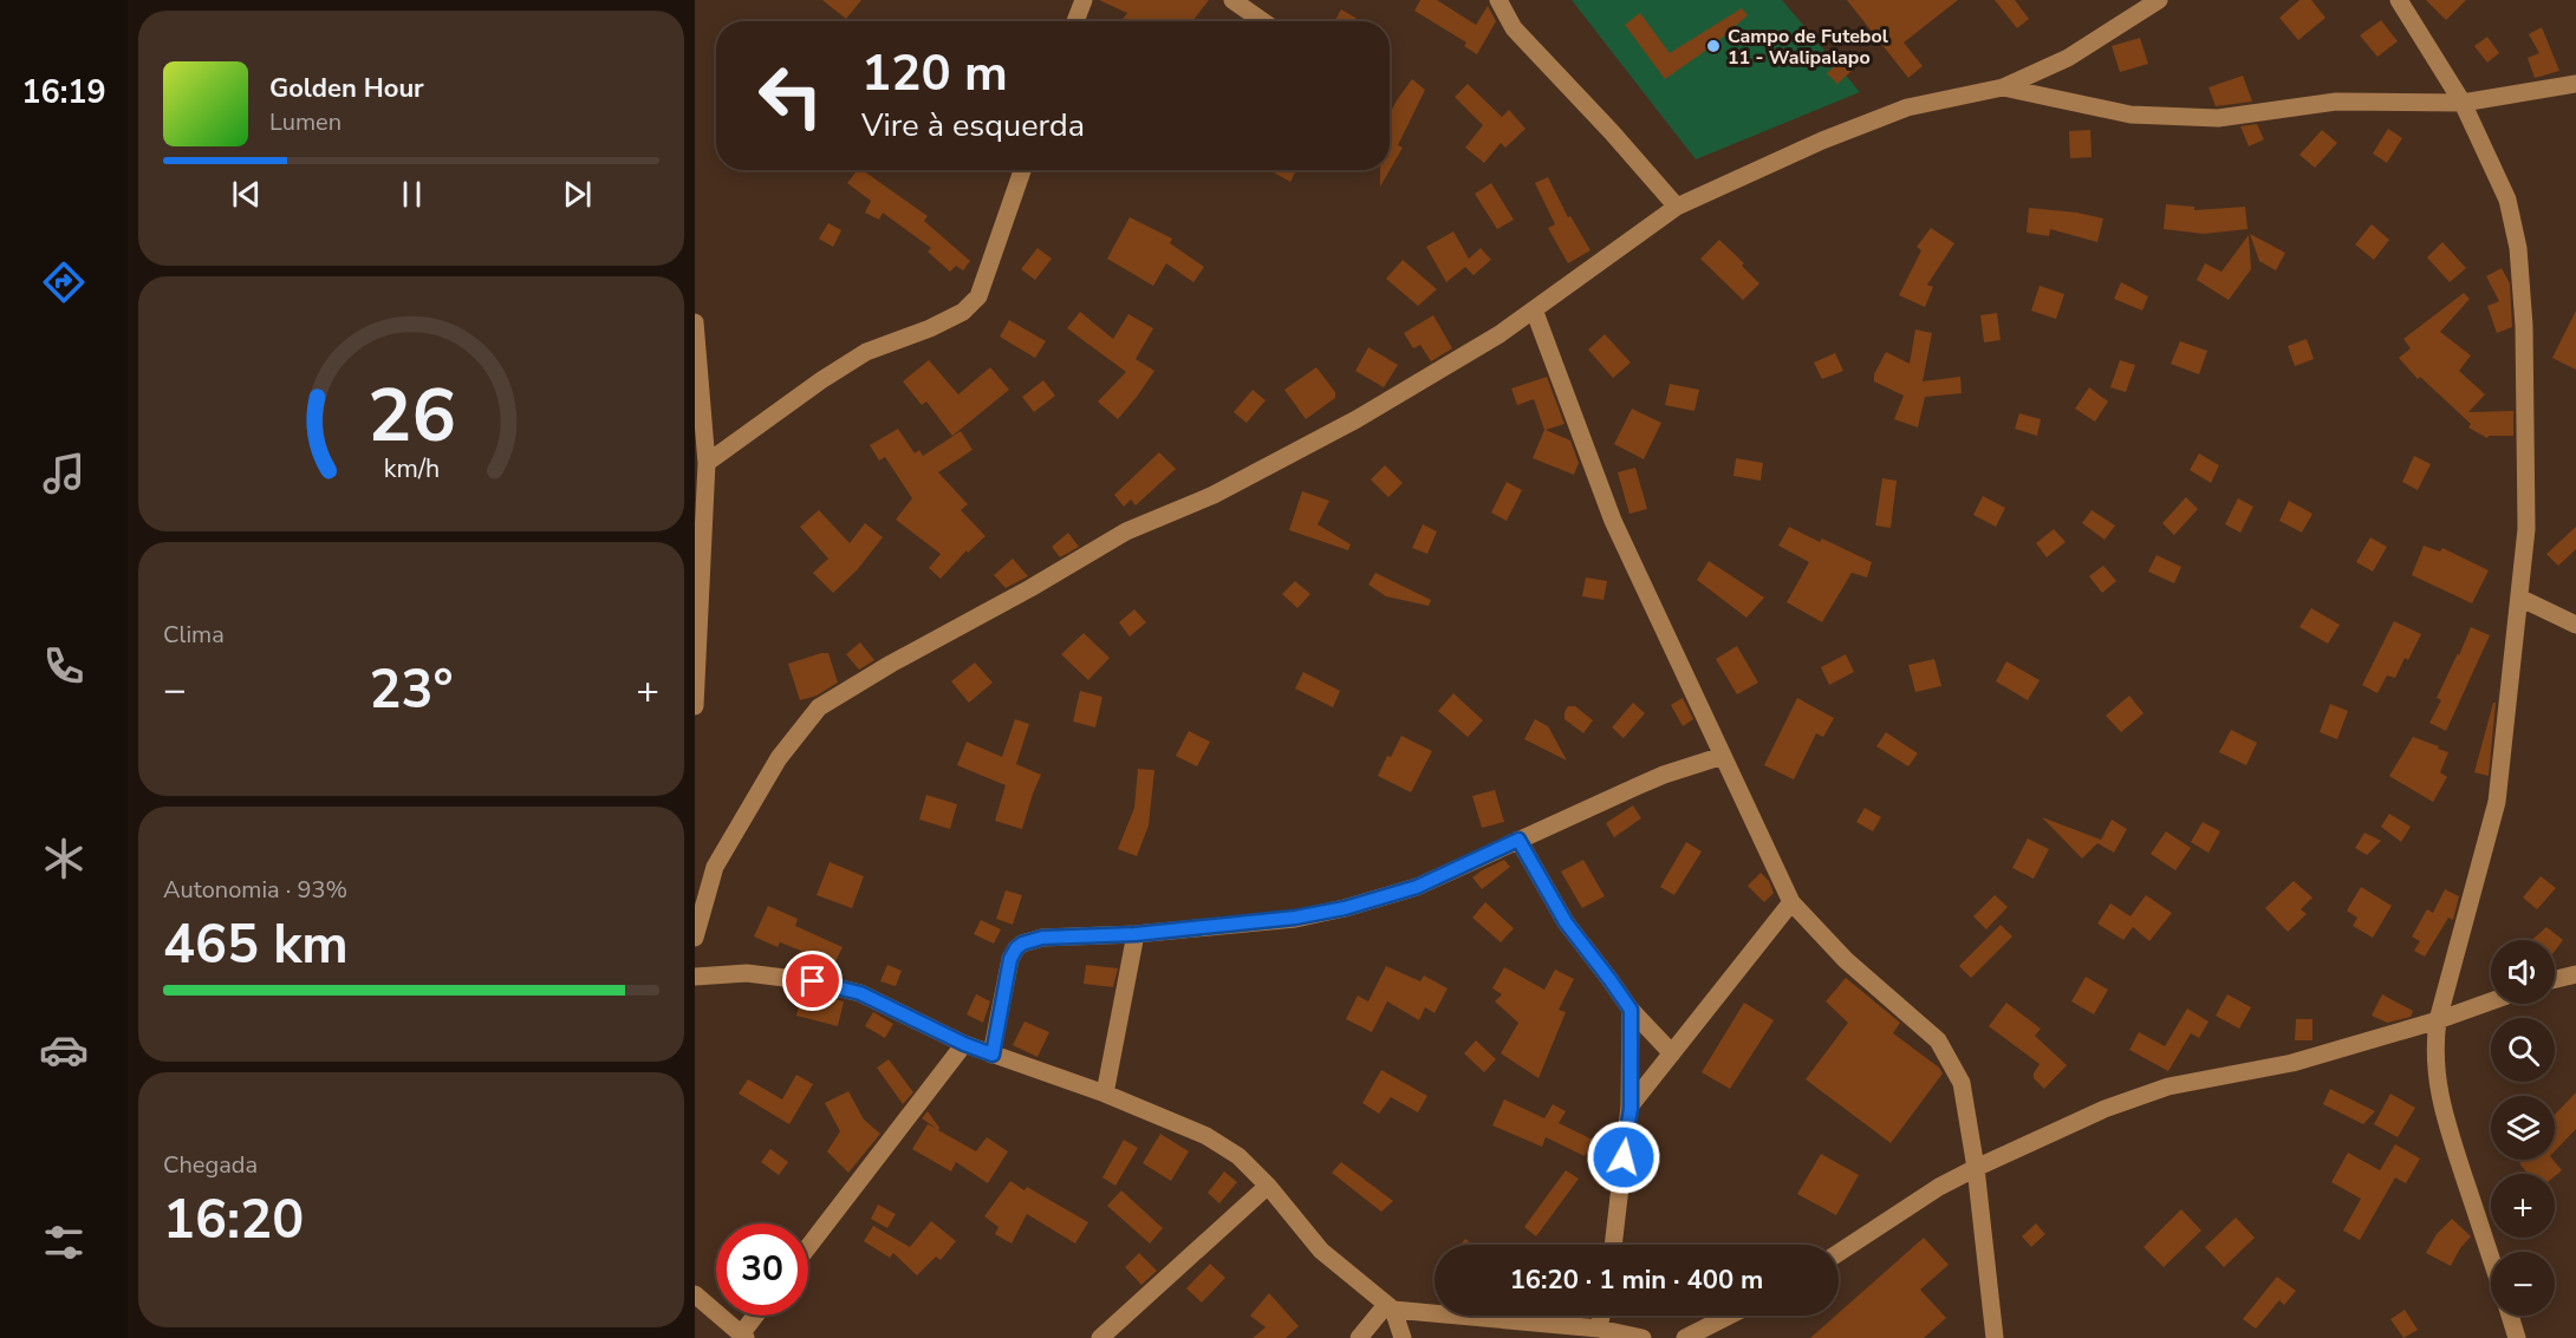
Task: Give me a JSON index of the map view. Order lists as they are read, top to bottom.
{
  "places": ["Campo de Futebol 11 - Walipalapo"],
  "page": {
    "tabs": "16:19",
    "turn": ["120 m", "Vire à esquerda"],
    "song": ["Golden Hour", "Lumen"],
    "tile": [
      "Clima",
      ["Autonomia · 93%", "465 km"],
      ["Chegada", "16:20"]
    ],
    "heat": ["−", "23°", "+"],
    "map_buttons": ["+", "−"],
    "limit": "30",
    "trip": "16:20 · 1 min · 400 m",
    "gauge": ["26", "km/h"]
  }
}
